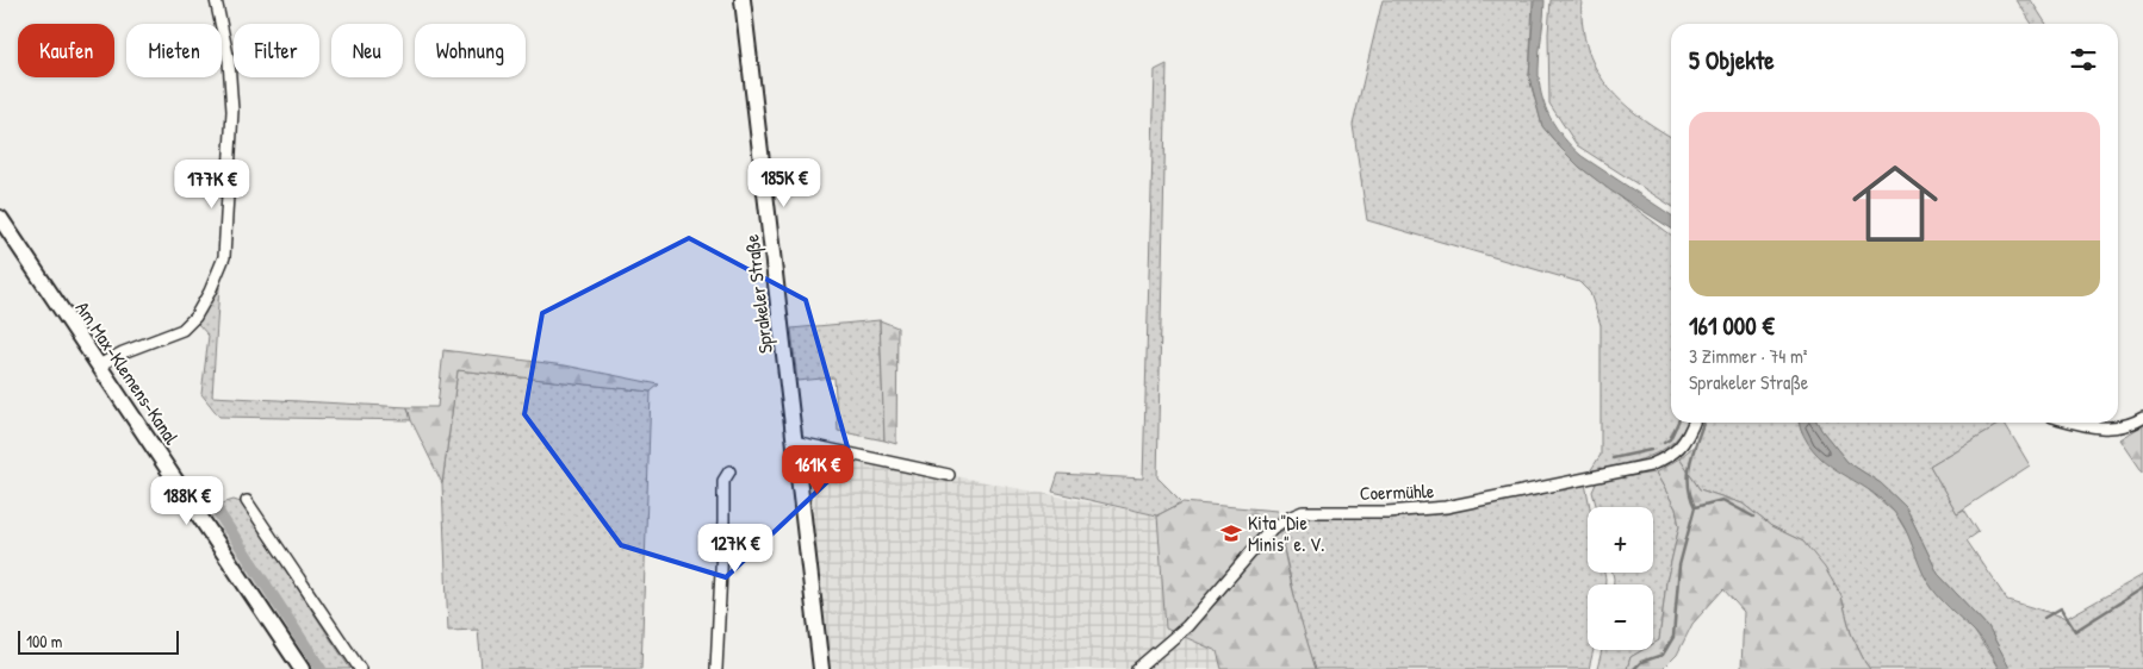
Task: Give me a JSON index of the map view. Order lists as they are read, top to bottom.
{
  "streets": {
    "main road": ["Sprakeler Straße", "Am Max-Klemens-Kanal"],
    "street": ["Coermühle"]
  },
  "places": {
    "school or university": ["Kita \"Die Minis\" e. V."]
  },
  "scale_bar": "100 m",
  "page": {
    "chip": [
      "Kaufen",
      "Mieten",
      "Filter",
      "Neu",
      "Wohnung"
    ],
    "heading": "5 Objekte",
    "list": [
      {
        "name": "161 000 €",
        "note": "3 Zimmer · 74 m² · Sprakeler Straße"
      }
    ],
    "price": [
      "185K €",
      "177K €",
      "161K €",
      "188K €",
      "127K €"
    ],
    "map_buttons": ["+", "−"],
    "scale": "100 m"
  }
}
